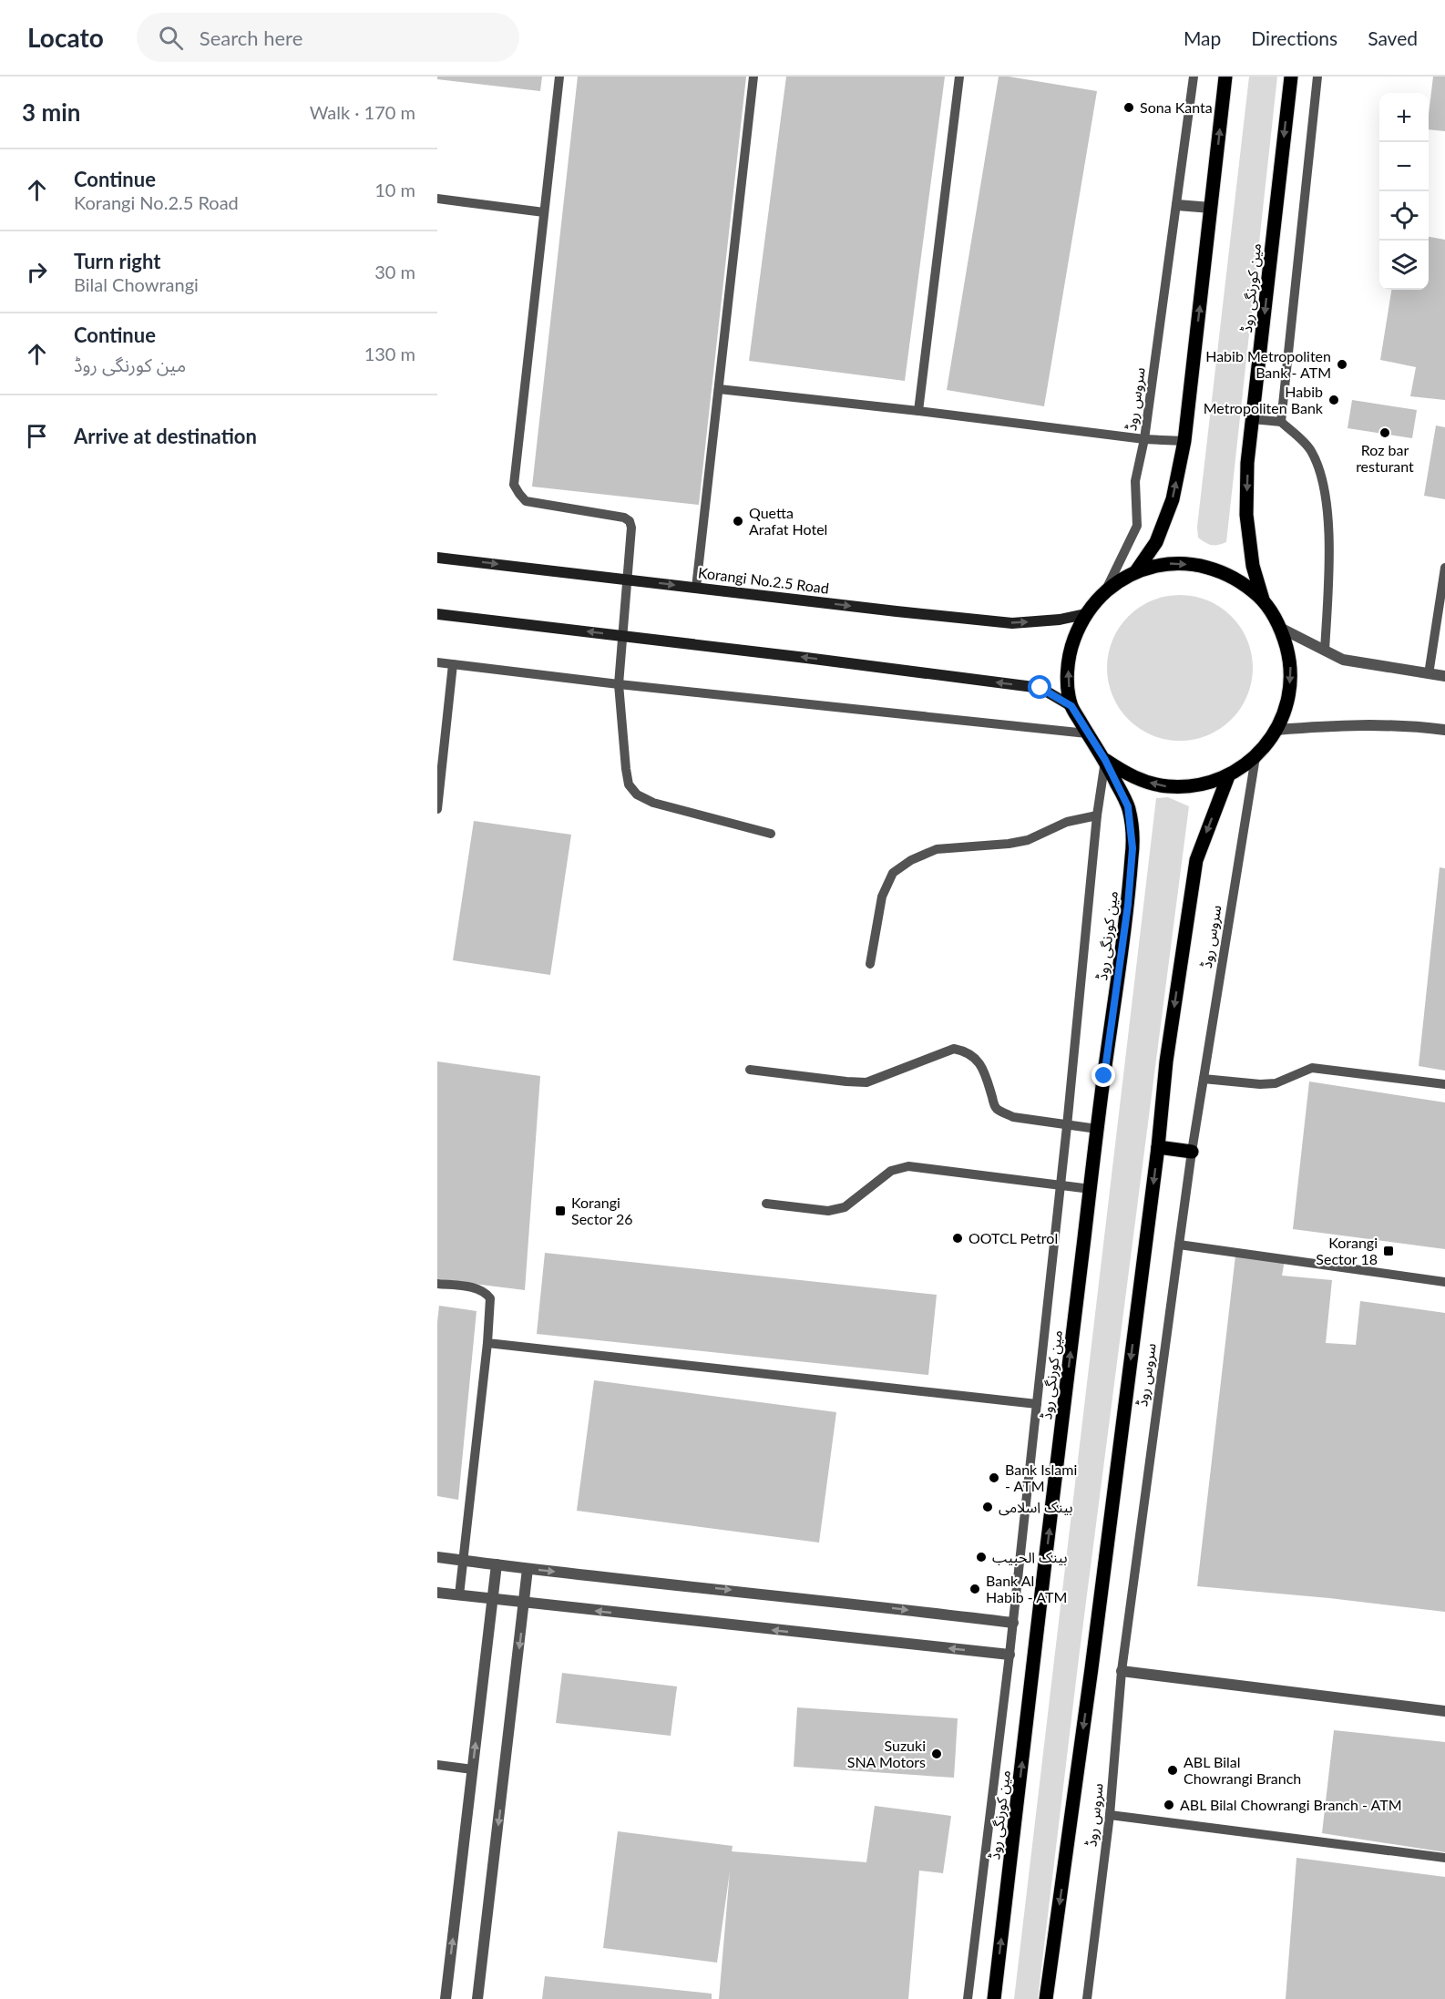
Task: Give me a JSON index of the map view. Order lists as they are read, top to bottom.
{
  "streets": {
    "main road": ["مین کورنگی روڈ", "Korangi No.2.5 Road"],
    "lane": ["سروس روڈ"]
  },
  "places": {
    "other": [
      "Sona Kanta",
      "Habib Metropoliten Bank - ATM",
      "Habib Metropoliten Bank",
      "Roz bar resturant",
      "Quetta Arafat Hotel",
      "OOTCL Petrol",
      "Bank Islami - ATM",
      "بینک اسلامی",
      "بينک الحبيب",
      "Bank Al Habib - ATM",
      "Suzuki SNA Motors",
      "ABL Bilal Chowrangi Branch",
      "ABL Bilal Chowrangi Branch - ATM"
    ],
    "transit": ["Korangi Sector 26", "Korangi Sector 18"]
  },
  "page": {
    "header": "Locato",
    "search": "Search here",
    "nav": ["Map", "Directions", "Saved"],
    "heading": ["3 min", "Walk · 170 m"],
    "map_buttons": ["+", "−"],
    "list": [
      ["Continue", "Korangi No.2.5 Road", "10 m"],
      ["Turn right", "Bilal Chowrangi", "30 m"],
      ["Continue", "مین کورنگی روڈ", "130 m"],
      "Arrive at destination"
    ]
  }
}
